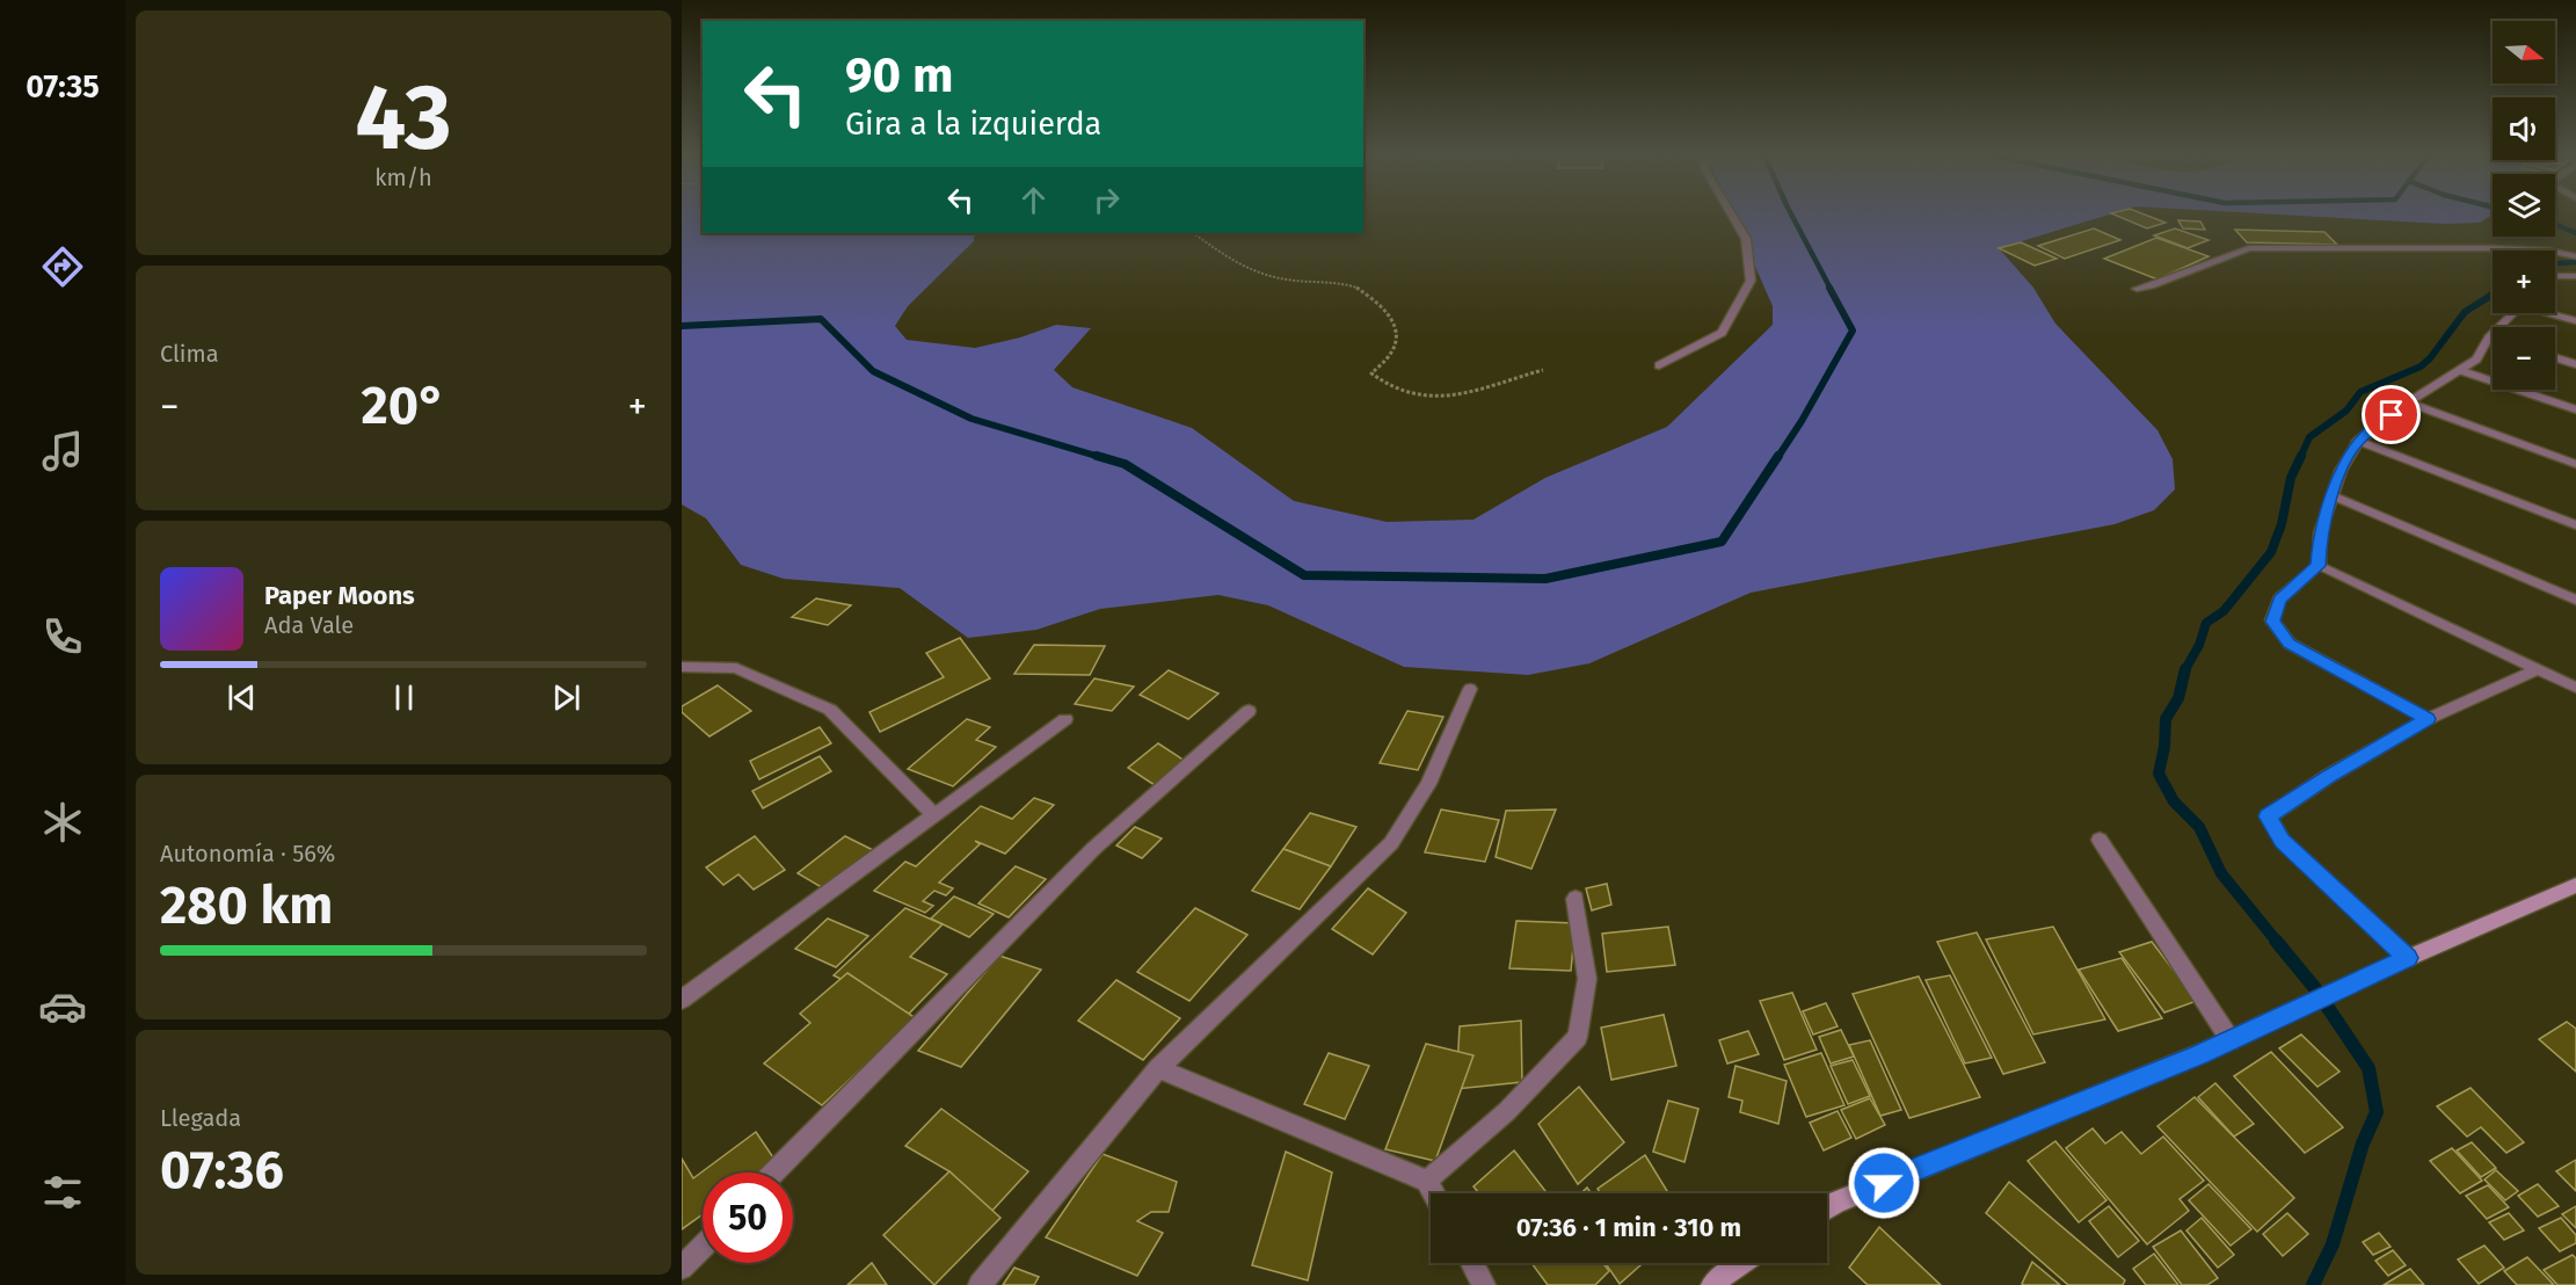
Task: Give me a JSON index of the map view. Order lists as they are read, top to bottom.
{
  "north": "right",
  "page": {
    "tabs": "07:35",
    "tile": [
      ["43", "km/h"],
      "Clima",
      ["Autonomía · 56%", "280 km"],
      ["Llegada", "07:36"]
    ],
    "map_buttons": ["+", "−"],
    "turn": ["90 m", "Gira a la izquierda"],
    "heat": ["−", "20°", "+"],
    "song": ["Paper Moons", "Ada Vale"],
    "limit": "50",
    "trip": "07:36 · 1 min · 310 m"
  }
}
